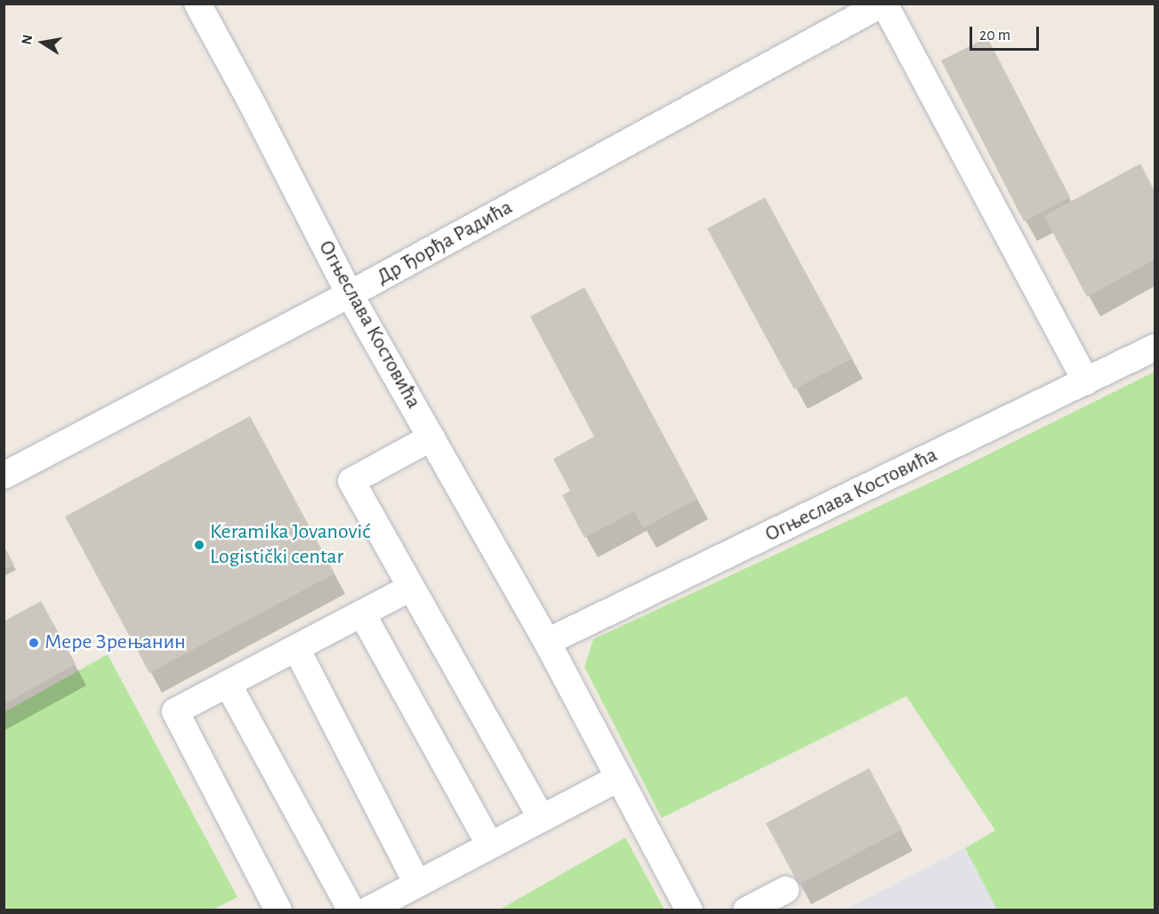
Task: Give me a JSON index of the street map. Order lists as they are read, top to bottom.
{
  "streets": {
    "street": ["Др Ђорђа Радића", "Огњеслава Костовића"]
  },
  "crossings": [
    ["Др Ђорђа Радића", "Огњеслава Костовића"]
  ],
  "places": ["Keramika Jovanović Logistički centar", "Мере Зрењанин"],
  "scale_bar": "20 m",
  "north": "left"
}
